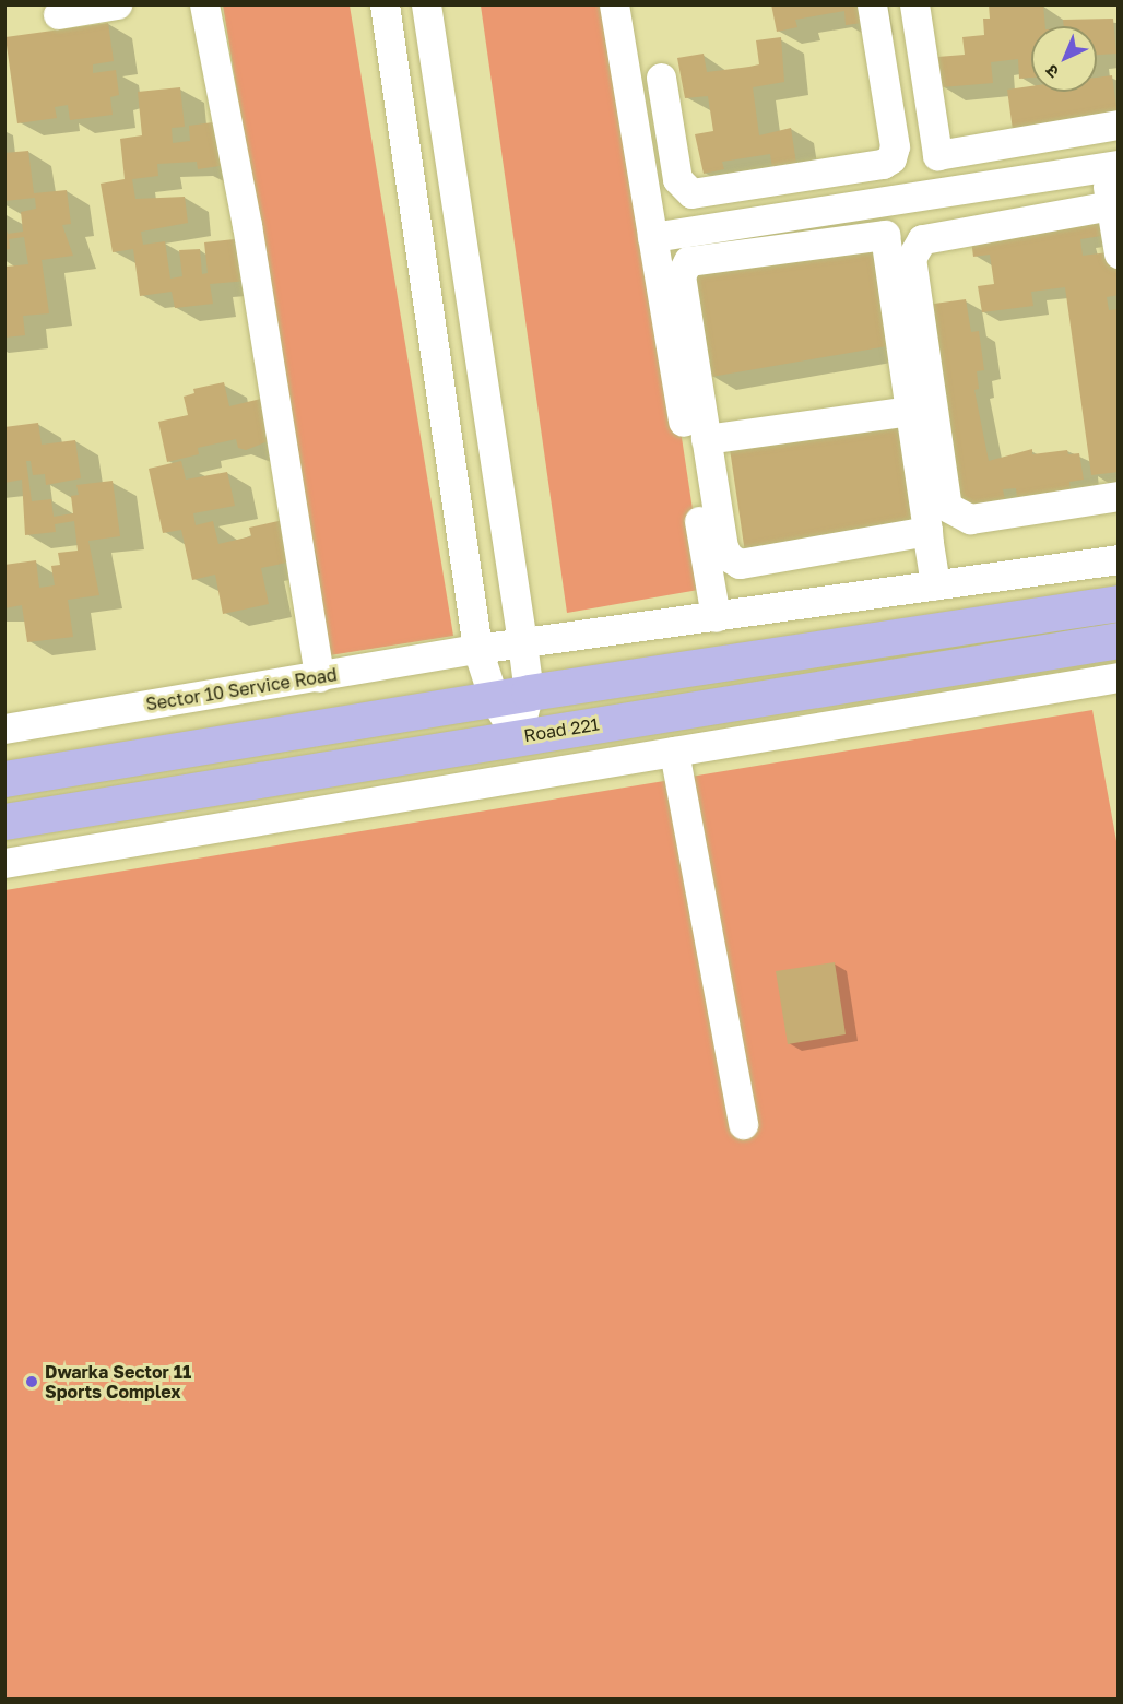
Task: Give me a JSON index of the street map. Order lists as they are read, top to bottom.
{
  "streets": {
    "main road": ["Road 221"],
    "street": ["Sector 10 Service Road"]
  },
  "places": ["Dwarka Sector 11 Sports Complex"],
  "north": "bottom left"
}
